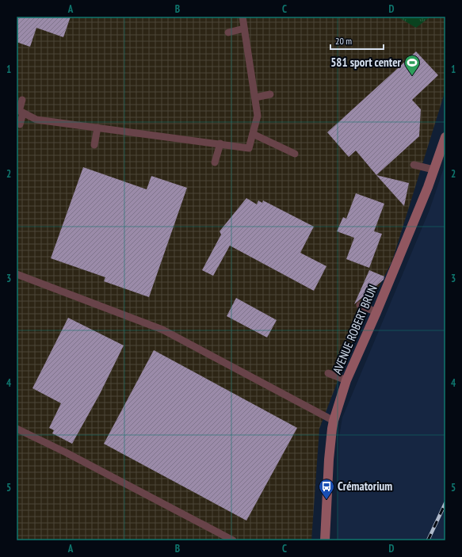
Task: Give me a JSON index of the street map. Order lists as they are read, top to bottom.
{
  "streets": {
    "street": ["AVENUE ROBERT BRUN"]
  },
  "places": {
    "sports": ["581 sport center"],
    "bus stop": ["Crématorium"]
  },
  "scale_bar": "20 m",
  "grid": {
    "columns": [
      "A",
      "B",
      "C",
      "D"
    ],
    "rows": [
      "1",
      "2",
      "3",
      "4",
      "5"
    ]
  }
}
